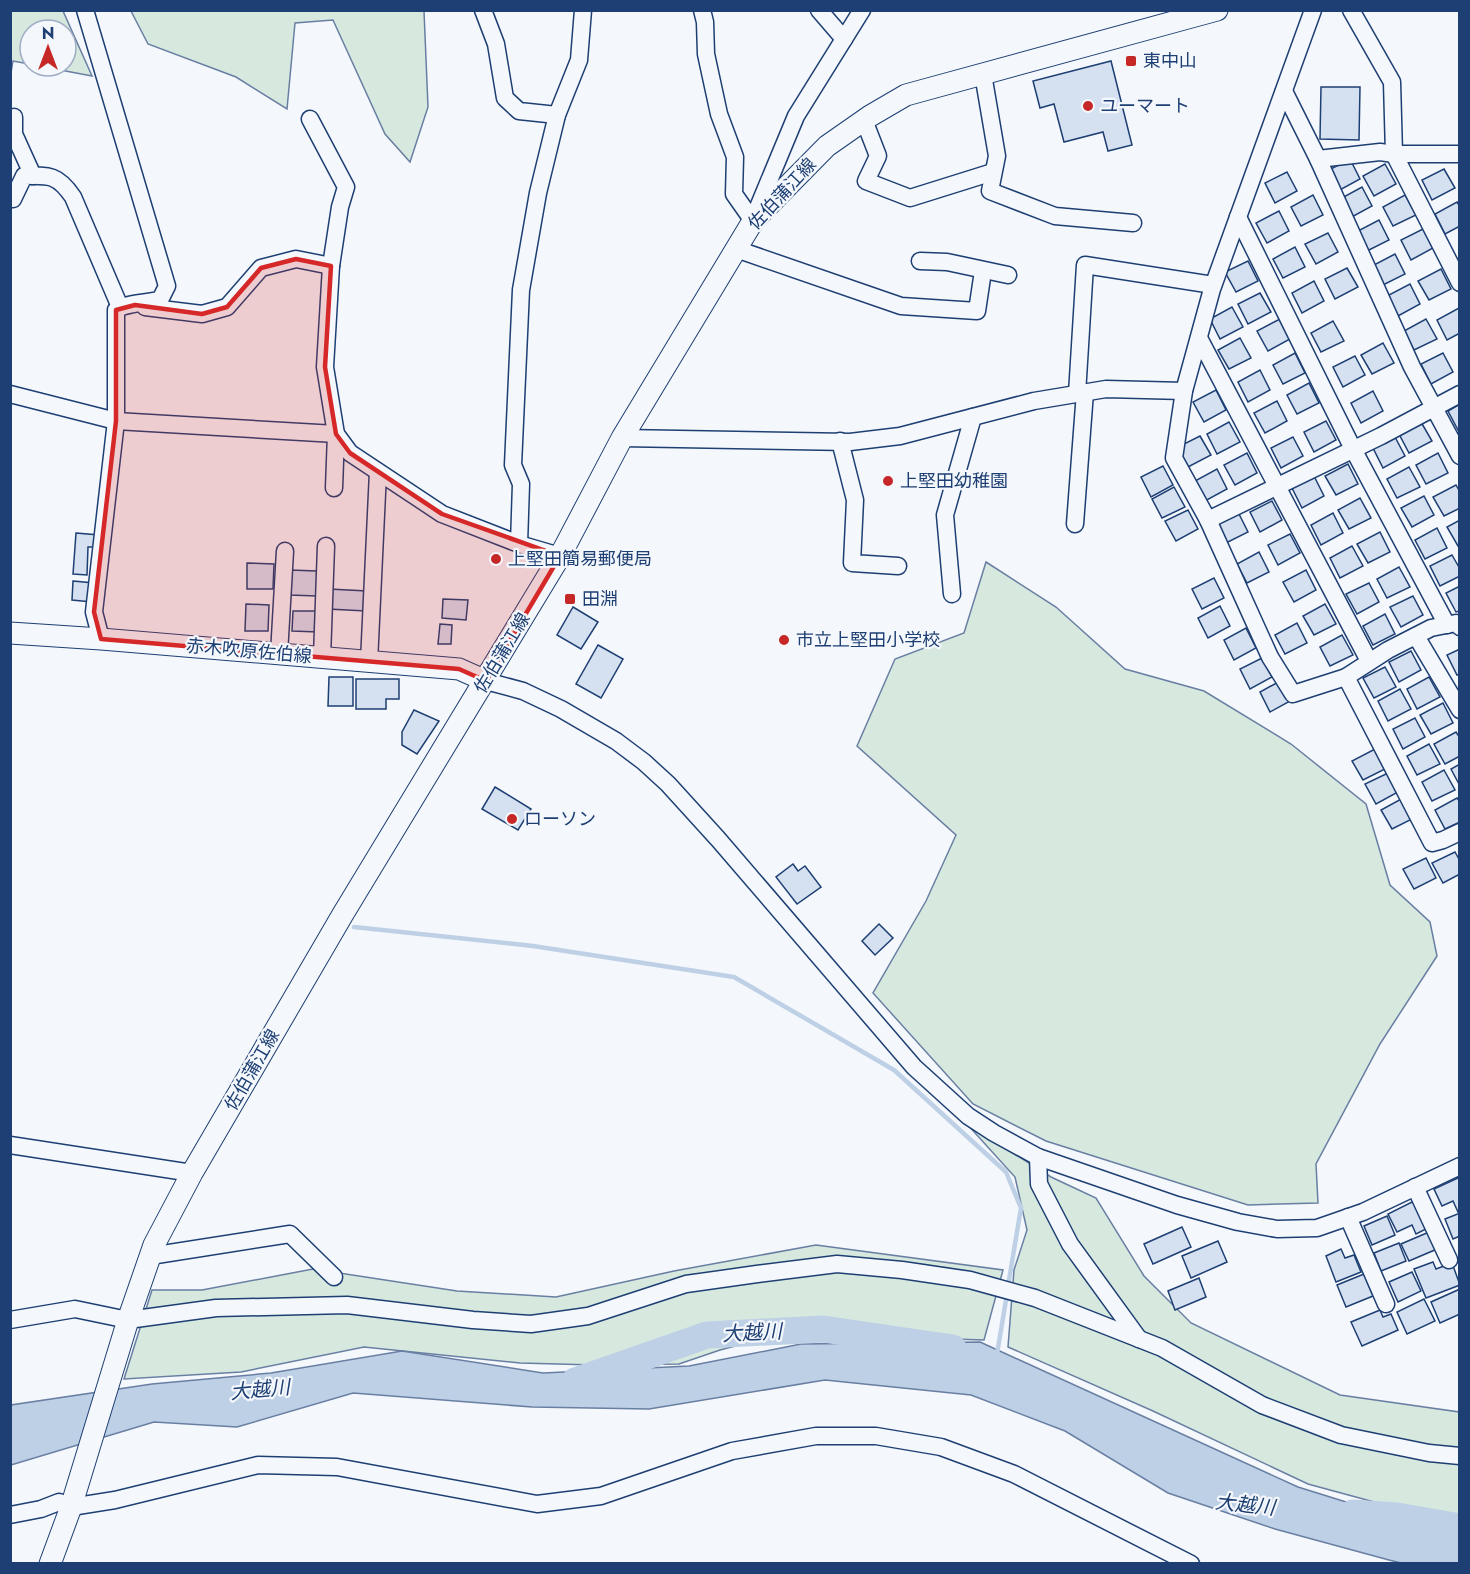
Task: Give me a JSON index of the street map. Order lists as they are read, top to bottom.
{
  "streets": {
    "main road": ["佐伯蒲江線", "赤木吹原佐伯線"]
  },
  "crossings": [
    ["佐伯蒲江線", "赤木吹原佐伯線"]
  ],
  "water": ["大越川"],
  "places": {
    "transit": ["東中山", "田淵"],
    "other": [
      "ユーマート",
      "上堅田幼稚園",
      "上堅田簡易郵便局",
      "市立上堅田小学校",
      "ローソン"
    ]
  },
  "north": "top"
}
